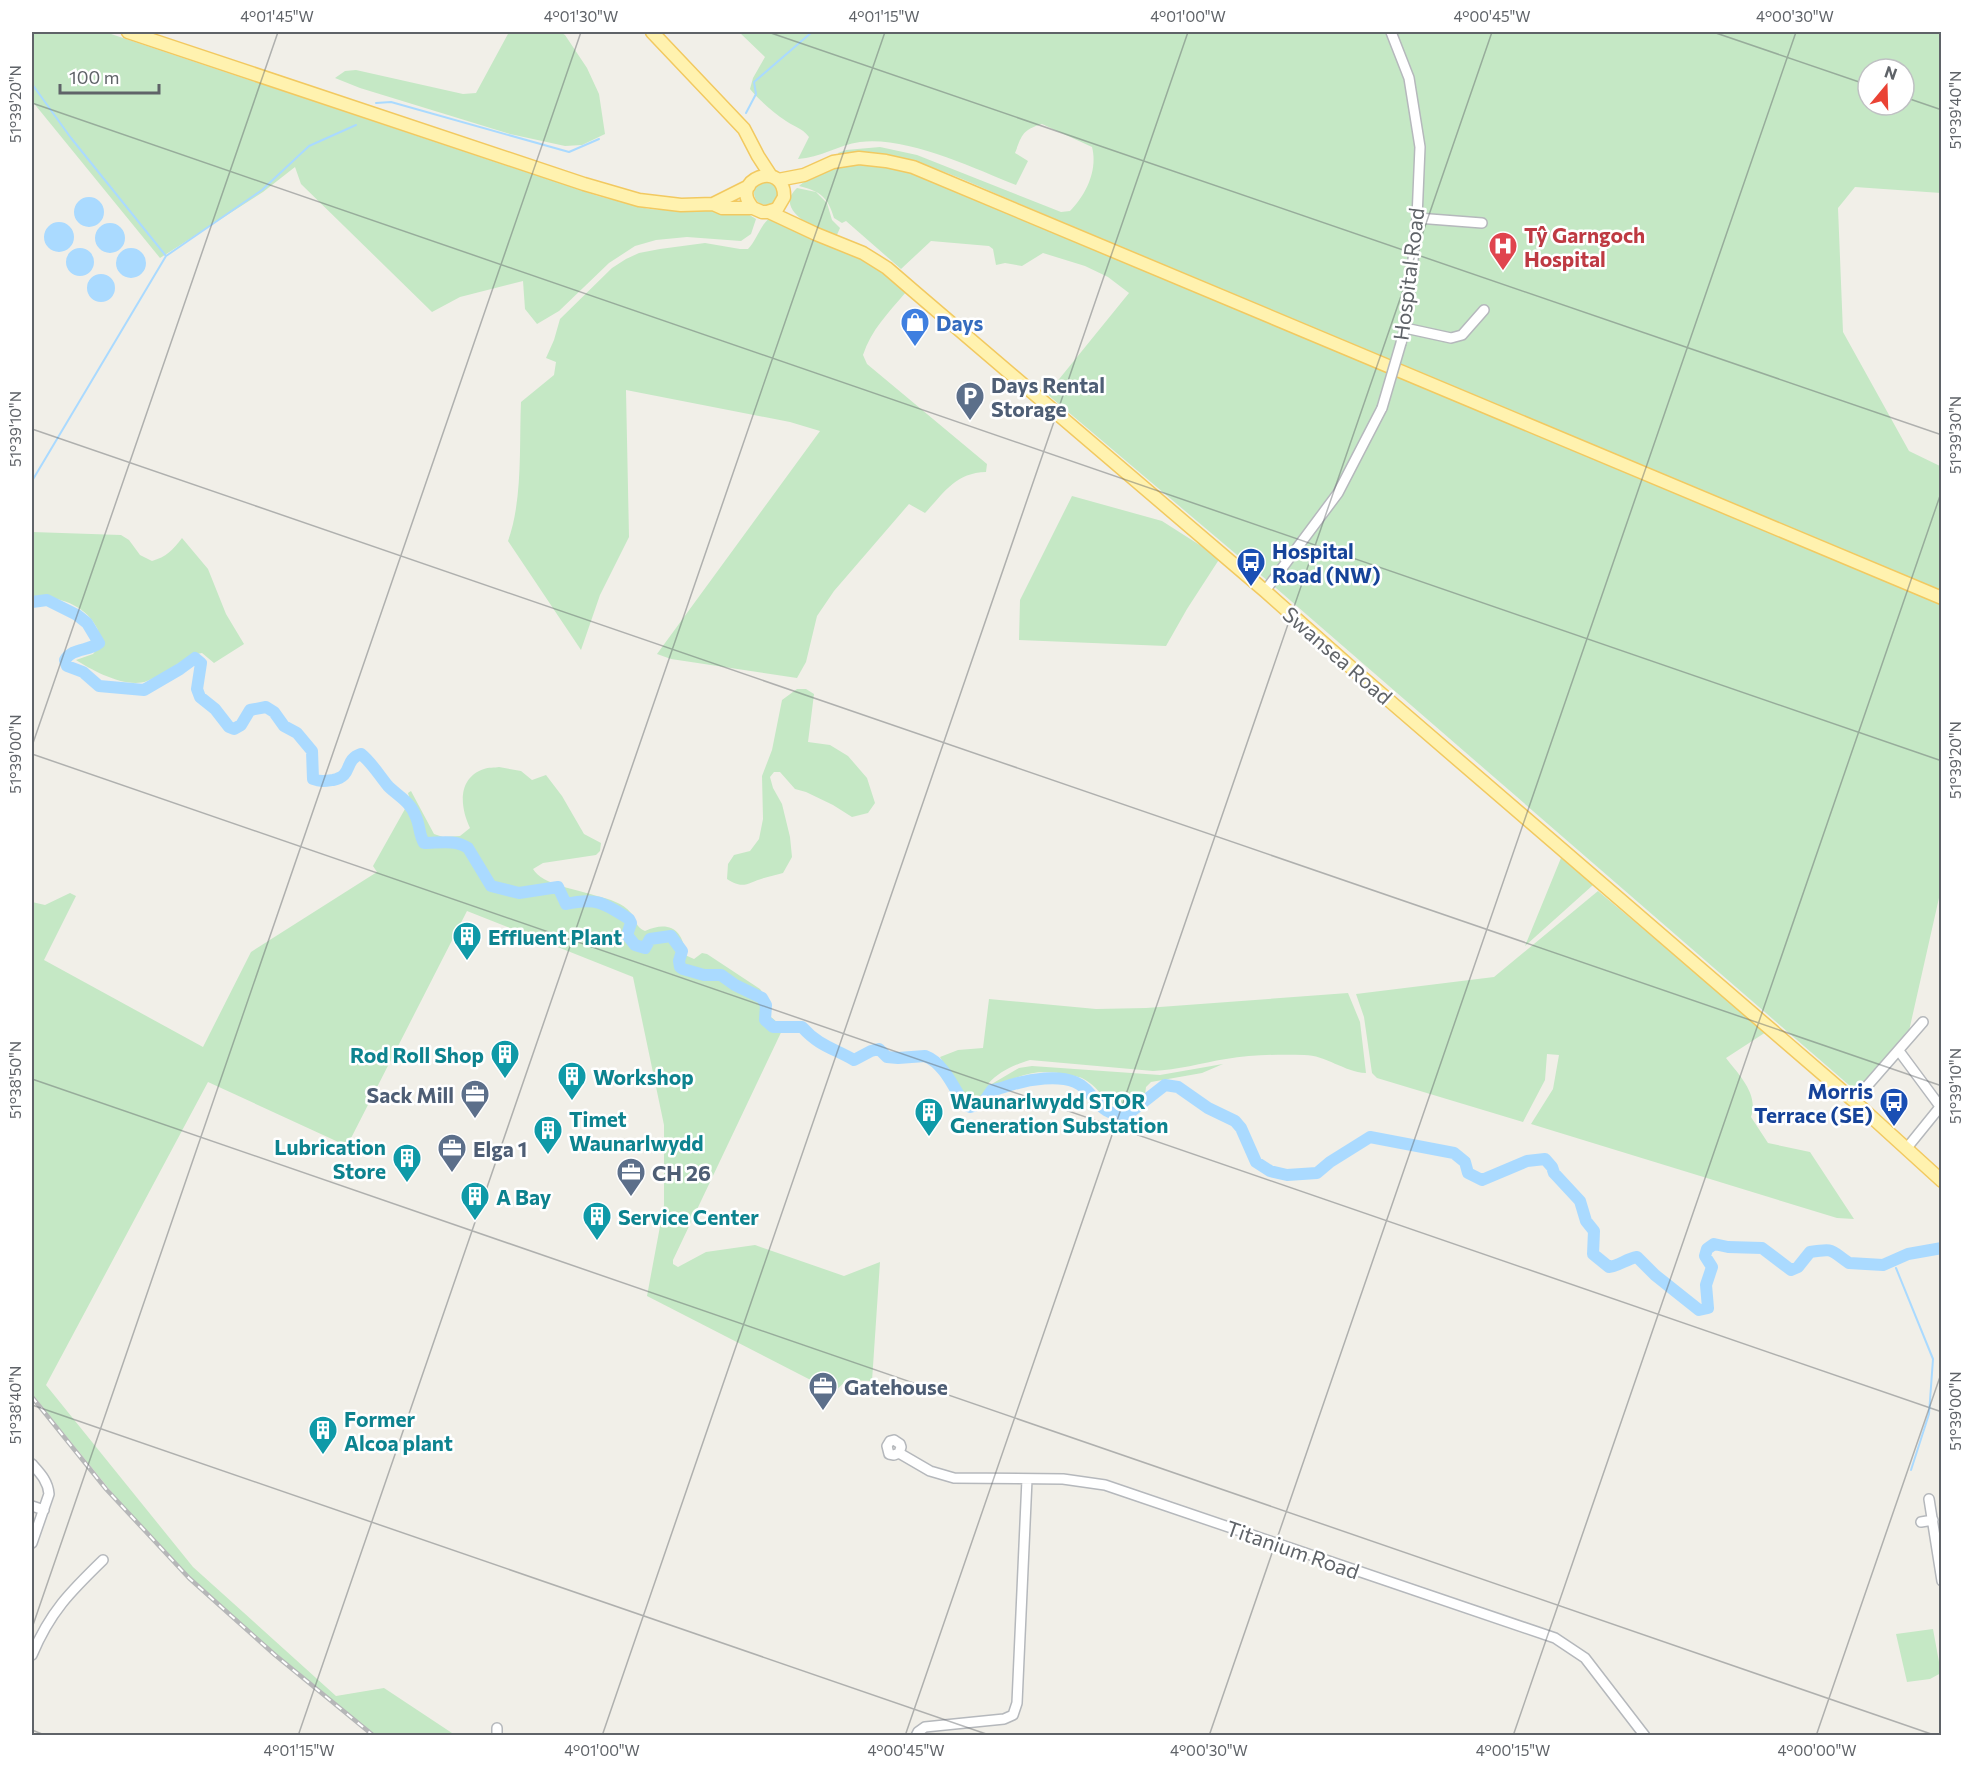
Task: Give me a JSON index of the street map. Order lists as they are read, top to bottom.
{
  "streets": {
    "main road": ["Swansea Road"],
    "street": ["Hospital Road", "Titanium Road"]
  },
  "crossings": [
    ["Hospital Road", "Swansea Road"]
  ],
  "places": {
    "hospital": ["Tŷ Garngoch Hospital"],
    "shop": ["Days"],
    "parking": ["Days Rental Storage"],
    "bus stop": ["Hospital Road (NW)", "Morris Terrace (SE)"],
    "building": [
      "Effluent Plant",
      "Rod Roll Shop",
      "Workshop",
      "Waunarlwydd STOR Generation Substation",
      "Timet Waunarlwydd",
      "Lubrication Store",
      "A Bay",
      "Service Center",
      "Former Alcoa plant"
    ],
    "office": [
      "Sack Mill",
      "Elga 1",
      "CH 26",
      "Gatehouse"
    ]
  },
  "scale_bar": "100 m",
  "north": "top",
  "coordinates": [
    "4°01'45\"W",
    "4°01'30\"W",
    "4°01'15\"W",
    "4°01'00\"W",
    "4°00'45\"W",
    "4°00'30\"W",
    "51°39'20\"N",
    "51°39'40\"N",
    "51°39'10\"N",
    "51°39'30\"N",
    "51°39'00\"N",
    "51°38'50\"N",
    "51°38'40\"N",
    "4°00'15\"W",
    "4°00'00\"W"
  ]
}
